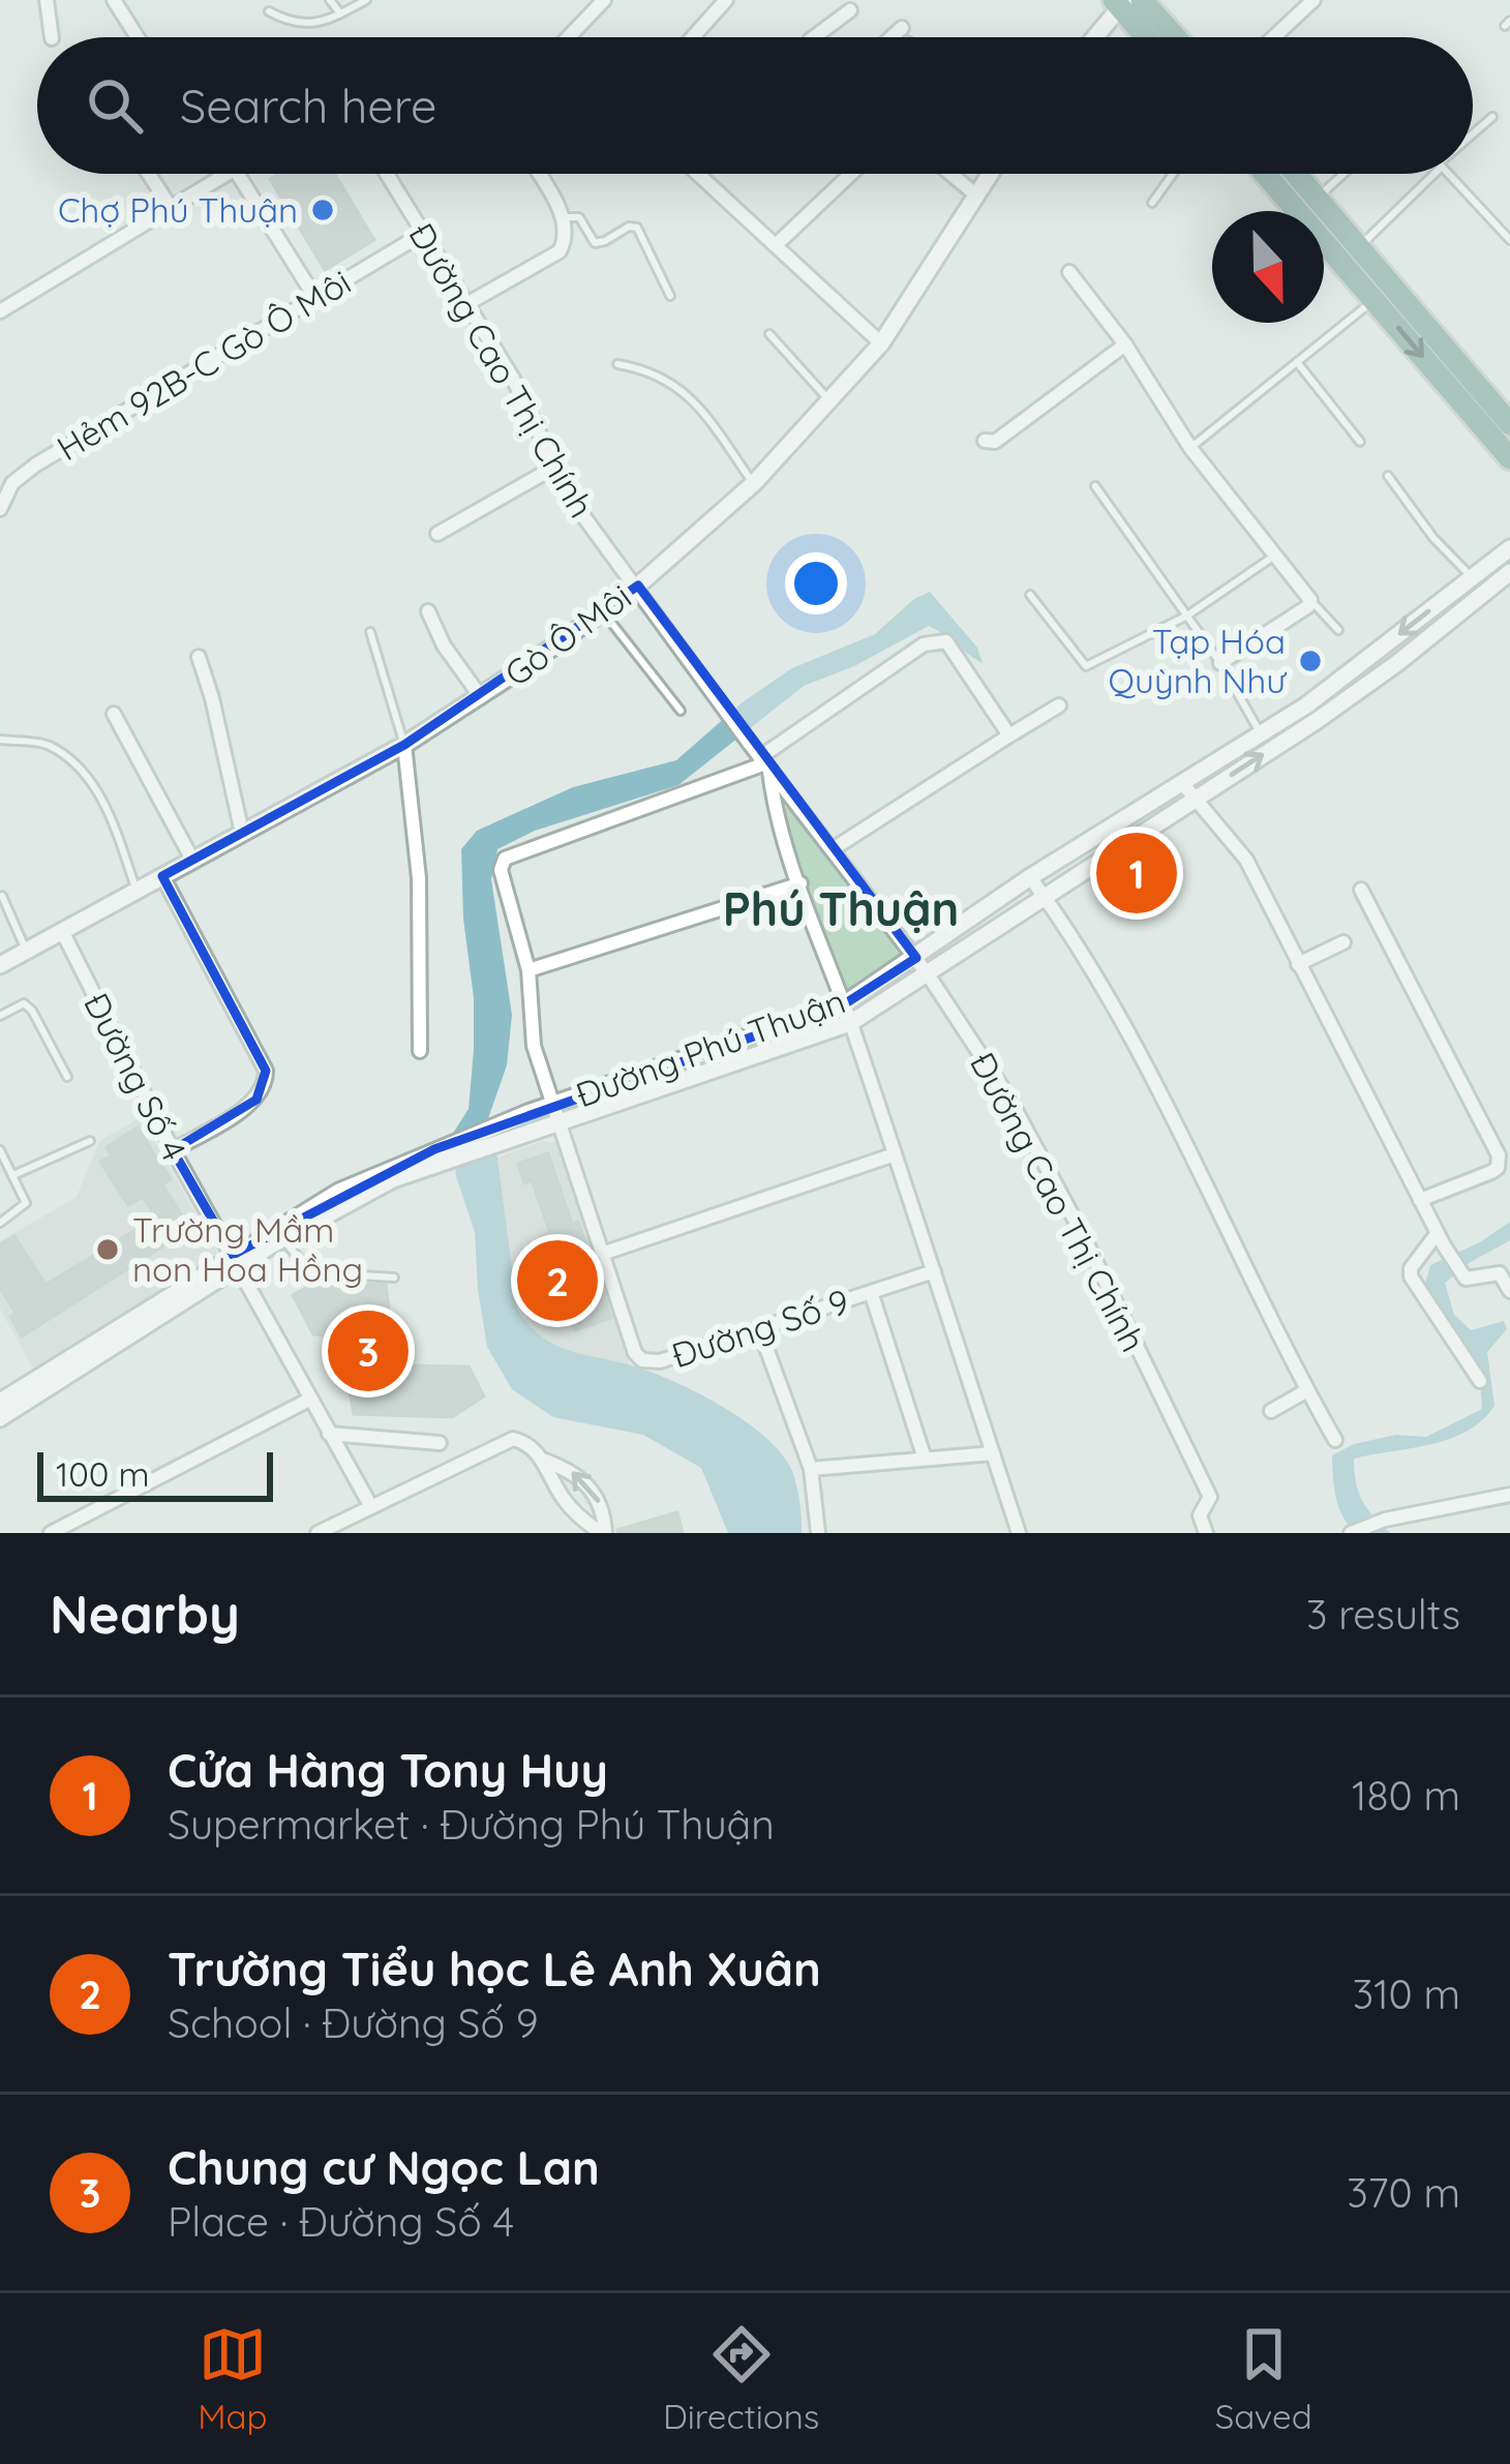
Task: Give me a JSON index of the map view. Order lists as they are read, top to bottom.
{
  "streets": {
    "street": [
      "Hẻm 92B-C Gò Ô Môi",
      "Đường Cao Thị Chính",
      "Gò Ô Môi",
      "Đường Phú Thuận",
      "Đường Số 4",
      "Đường Số 9"
    ]
  },
  "crossings": [
    ["Hẻm 92B-C Gò Ô Môi", "Đường Cao Thị Chính"],
    ["Đường Cao Thị Chính", "Gò Ô Môi"],
    ["Đường Cao Thị Chính", "Đường Phú Thuận"],
    ["Đường Cao Thị Chính", "Đường Số 9"],
    ["Gò Ô Môi", "Đường Số 4"],
    ["Đường Phú Thuận", "Đường Số 4"],
    ["Đường Phú Thuận", "Đường Số 9"]
  ],
  "districts": ["Phú Thuận"],
  "places": ["Chợ Phú Thuận", "Tạp Hóa Quỳnh Như", "Trường Mầm non Hoa Hồng"],
  "scale_bar": "100 m",
  "north": "bottom",
  "page": {
    "search": "Search here",
    "pins": ["1", "2", "3"],
    "scale": "100 m",
    "heading": ["Nearby", "3 results"],
    "list": [
      {
        "mark": "1",
        "name": "Cửa Hàng Tony Huy",
        "note": "Supermarket · Đường Phú Thuận",
        "value": "180 m"
      },
      {
        "mark": "2",
        "name": "Trường Tiểu học Lê Anh Xuân",
        "note": "School · Đường Số 9",
        "value": "310 m"
      },
      {
        "mark": "3",
        "name": "Chung cư Ngọc Lan",
        "note": "Place · Đường Số 4",
        "value": "370 m"
      }
    ],
    "nav": ["Map", "Directions", "Saved"]
  }
}
